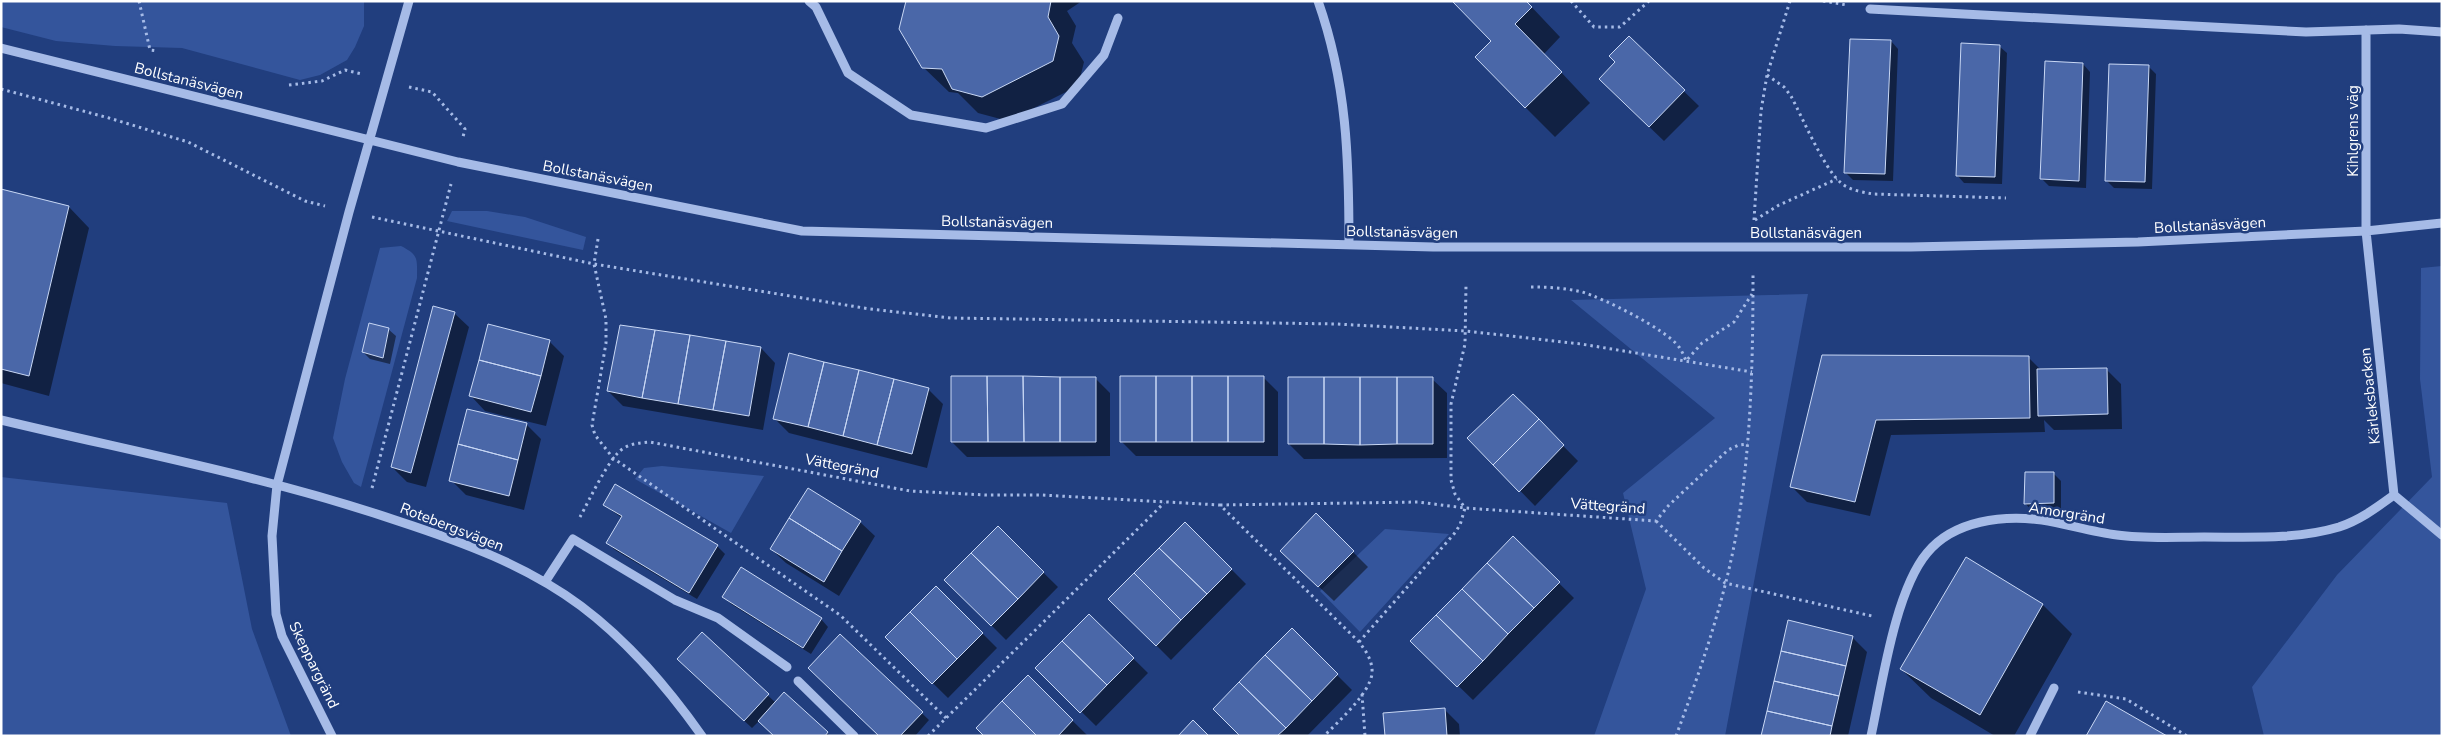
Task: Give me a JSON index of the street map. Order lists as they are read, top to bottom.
{
  "streets": {
    "street": [
      "Bollstanäsvägen",
      "Kihlgrens väg",
      "Kärleksbacken",
      "Amorgränd",
      "Rotebergsvägen",
      "Skeppargränd"
    ],
    "path": ["Vättegränd"]
  },
  "crossings": [
    ["Bollstanäsvägen", "Kihlgrens väg"],
    ["Bollstanäsvägen", "Kärleksbacken"],
    ["Kihlgrens väg", "Kärleksbacken"],
    ["Kärleksbacken", "Amorgränd"],
    ["Rotebergsvägen", "Skeppargränd"]
  ]
}
